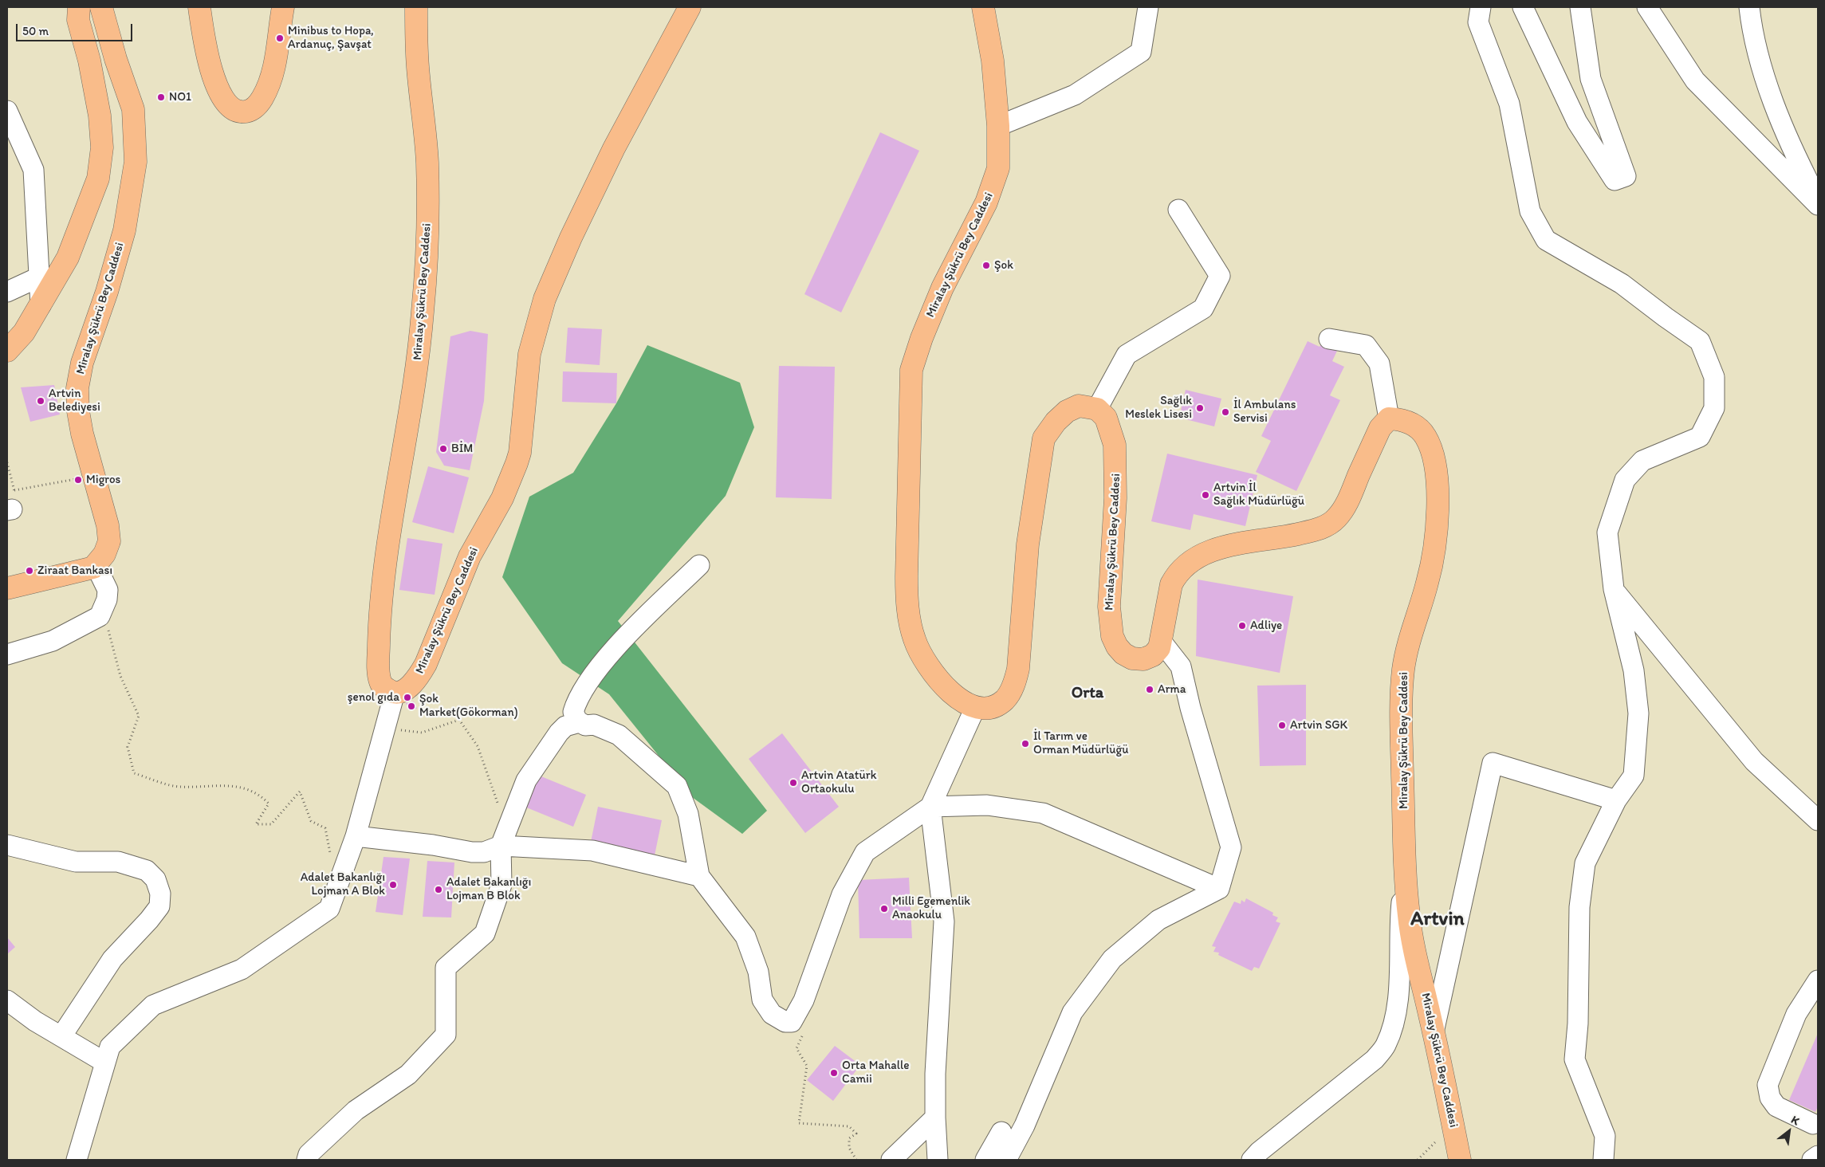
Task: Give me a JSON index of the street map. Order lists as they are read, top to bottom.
{
  "streets": {
    "main road": ["Miralay Şükrü Bey Caddesi"]
  },
  "districts": ["Orta", "Artvin"],
  "places": [
    "Minibus to Hopa, Ardanuç, Şavşat",
    "NO1",
    "Şok",
    "Artvin Belediyesi",
    "Sağlık Meslek Lisesi",
    "İl Ambulans Servisi",
    "BİM",
    "Migros",
    "Artvin İl Sağlık Müdürlüğü",
    "Ziraat Bankası",
    "Adliye",
    "Arma",
    "şenol gıda",
    "Şok Market(Gökorman)",
    "Artvin SGK",
    "İl Tarım ve Orman Müdürlüğü",
    "Artvin Atatürk Ortaokulu",
    "Adalet Bakanlığı Lojman A Blok",
    "Adalet Bakanlığı Lojman B Blok",
    "Milli Egemenlik Anaokulu",
    "Orta Mahalle Camii"
  ],
  "scale_bar": "50 m",
  "north": "top right"
}
